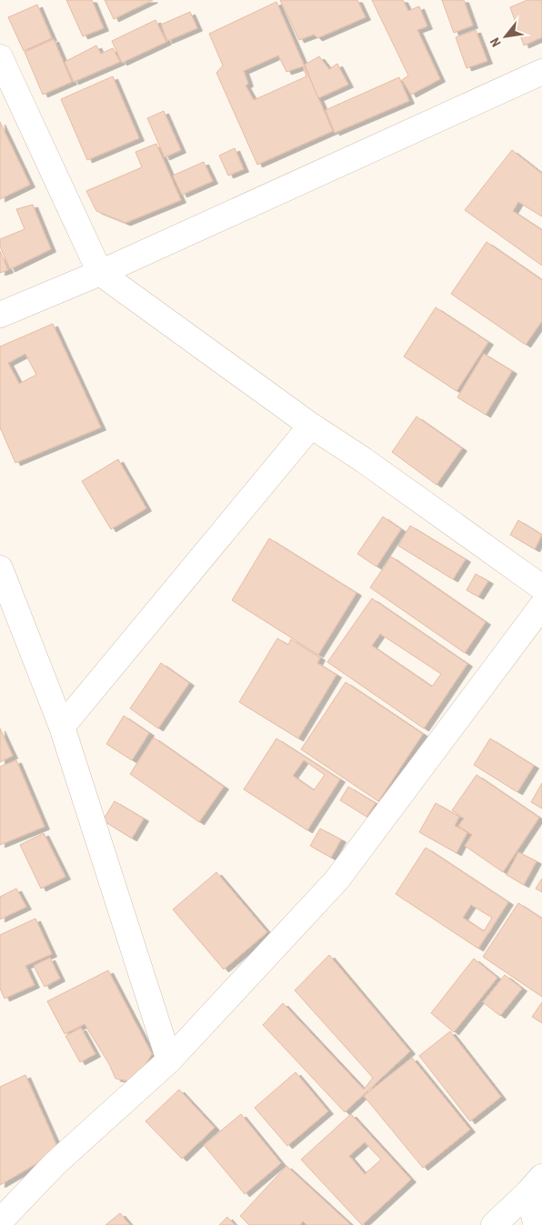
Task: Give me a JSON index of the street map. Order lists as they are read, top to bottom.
{
  "north": "bottom left"
}
